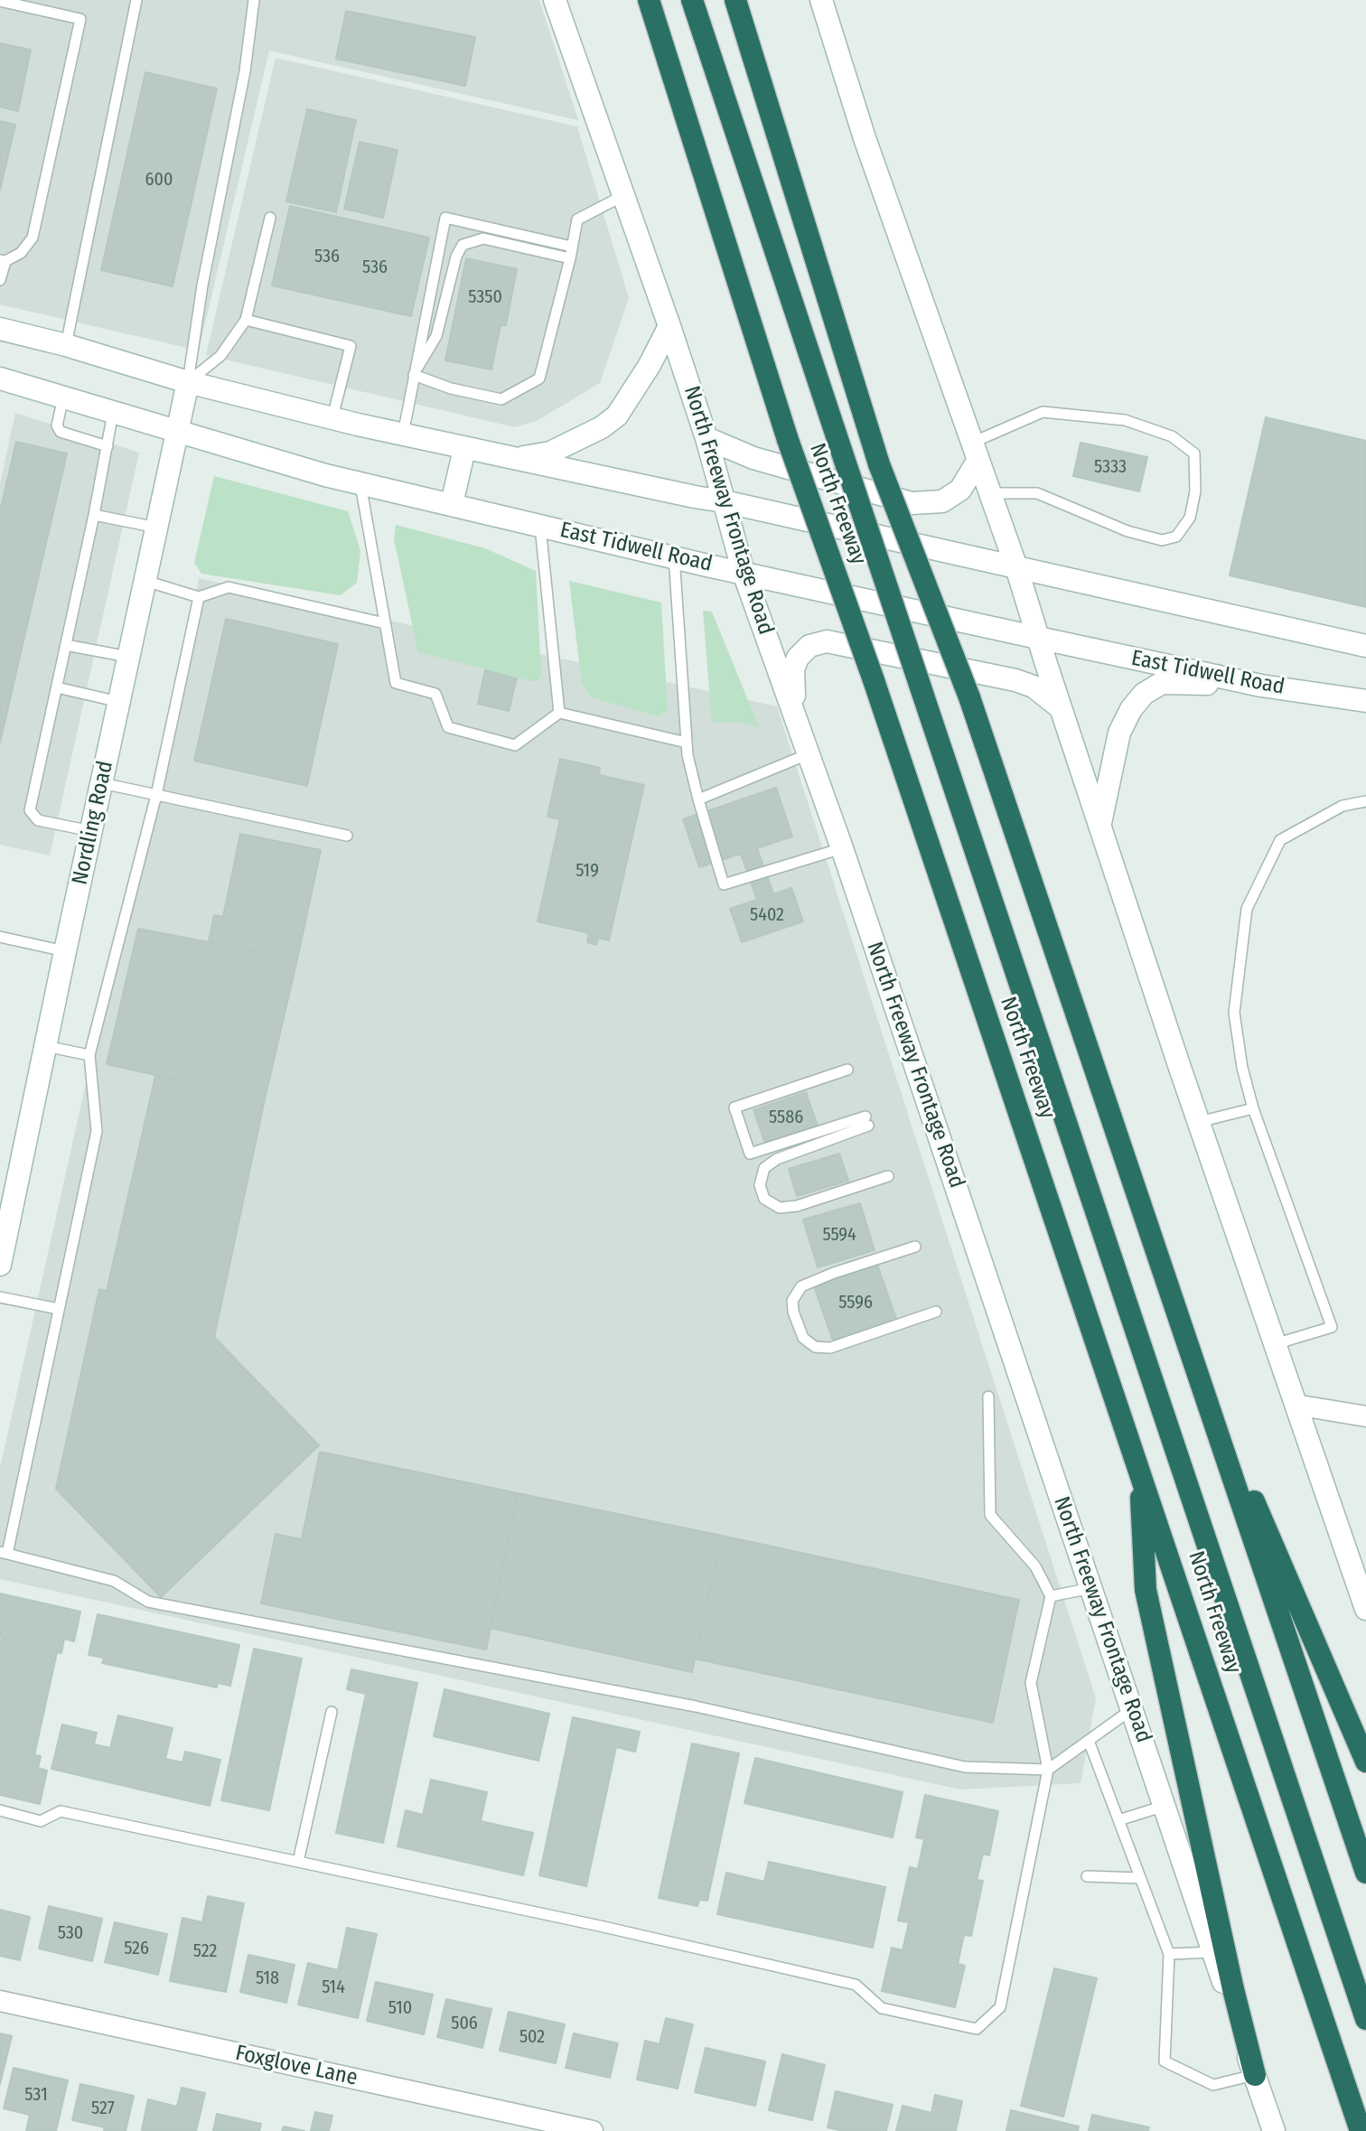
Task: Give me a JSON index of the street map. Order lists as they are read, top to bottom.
{
  "streets": {
    "highway": ["North Freeway"],
    "main road": ["North Freeway Frontage Road", "East Tidwell Road", "Nordling Road"],
    "street": ["Foxglove Lane"]
  },
  "crossings": [
    ["North Freeway Frontage Road", "East Tidwell Road"],
    ["East Tidwell Road", "Nordling Road"]
  ],
  "house_numbers": [
    "600",
    "536",
    "536",
    "5350",
    "5333",
    "519",
    "5402",
    "5586",
    "5594",
    "5596",
    "530",
    "526",
    "522",
    "518",
    "514",
    "510",
    "506",
    "502",
    "531",
    "527"
  ]
}
